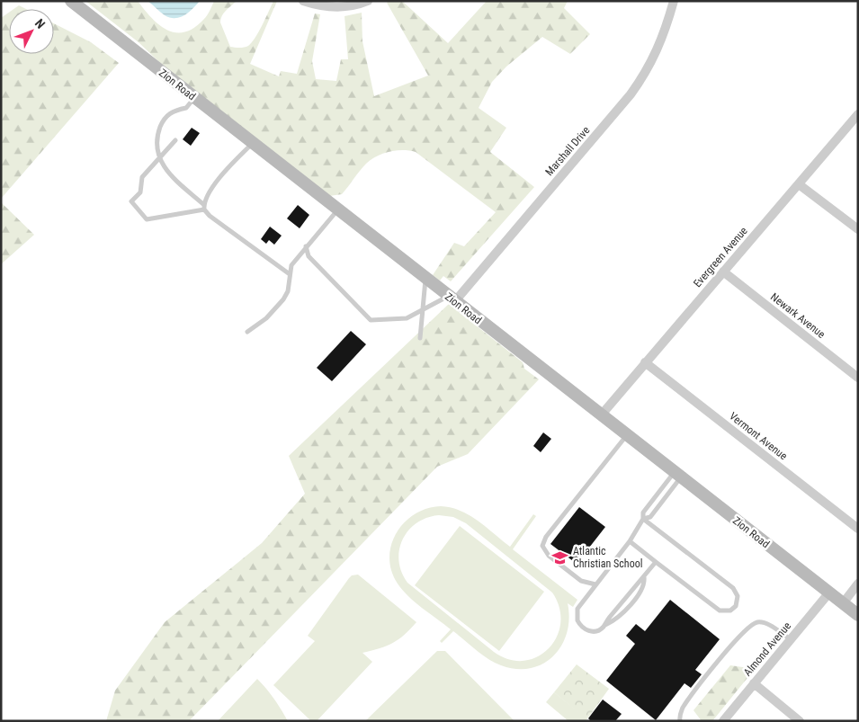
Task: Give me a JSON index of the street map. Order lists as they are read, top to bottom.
{
  "streets": {
    "street": [
      "Zion Road",
      "Marshall Drive",
      "Evergreen Avenue",
      "Newark Avenue",
      "Vermont Avenue",
      "Almond Avenue"
    ]
  },
  "crossings": [
    ["Zion Road", "Marshall Drive"],
    ["Zion Road", "Evergreen Avenue"],
    ["Zion Road", "Almond Avenue"],
    ["Evergreen Avenue", "Newark Avenue"],
    ["Evergreen Avenue", "Vermont Avenue"]
  ],
  "places": {
    "school or university": ["Atlantic Christian School"]
  },
  "north": "top right"
}
